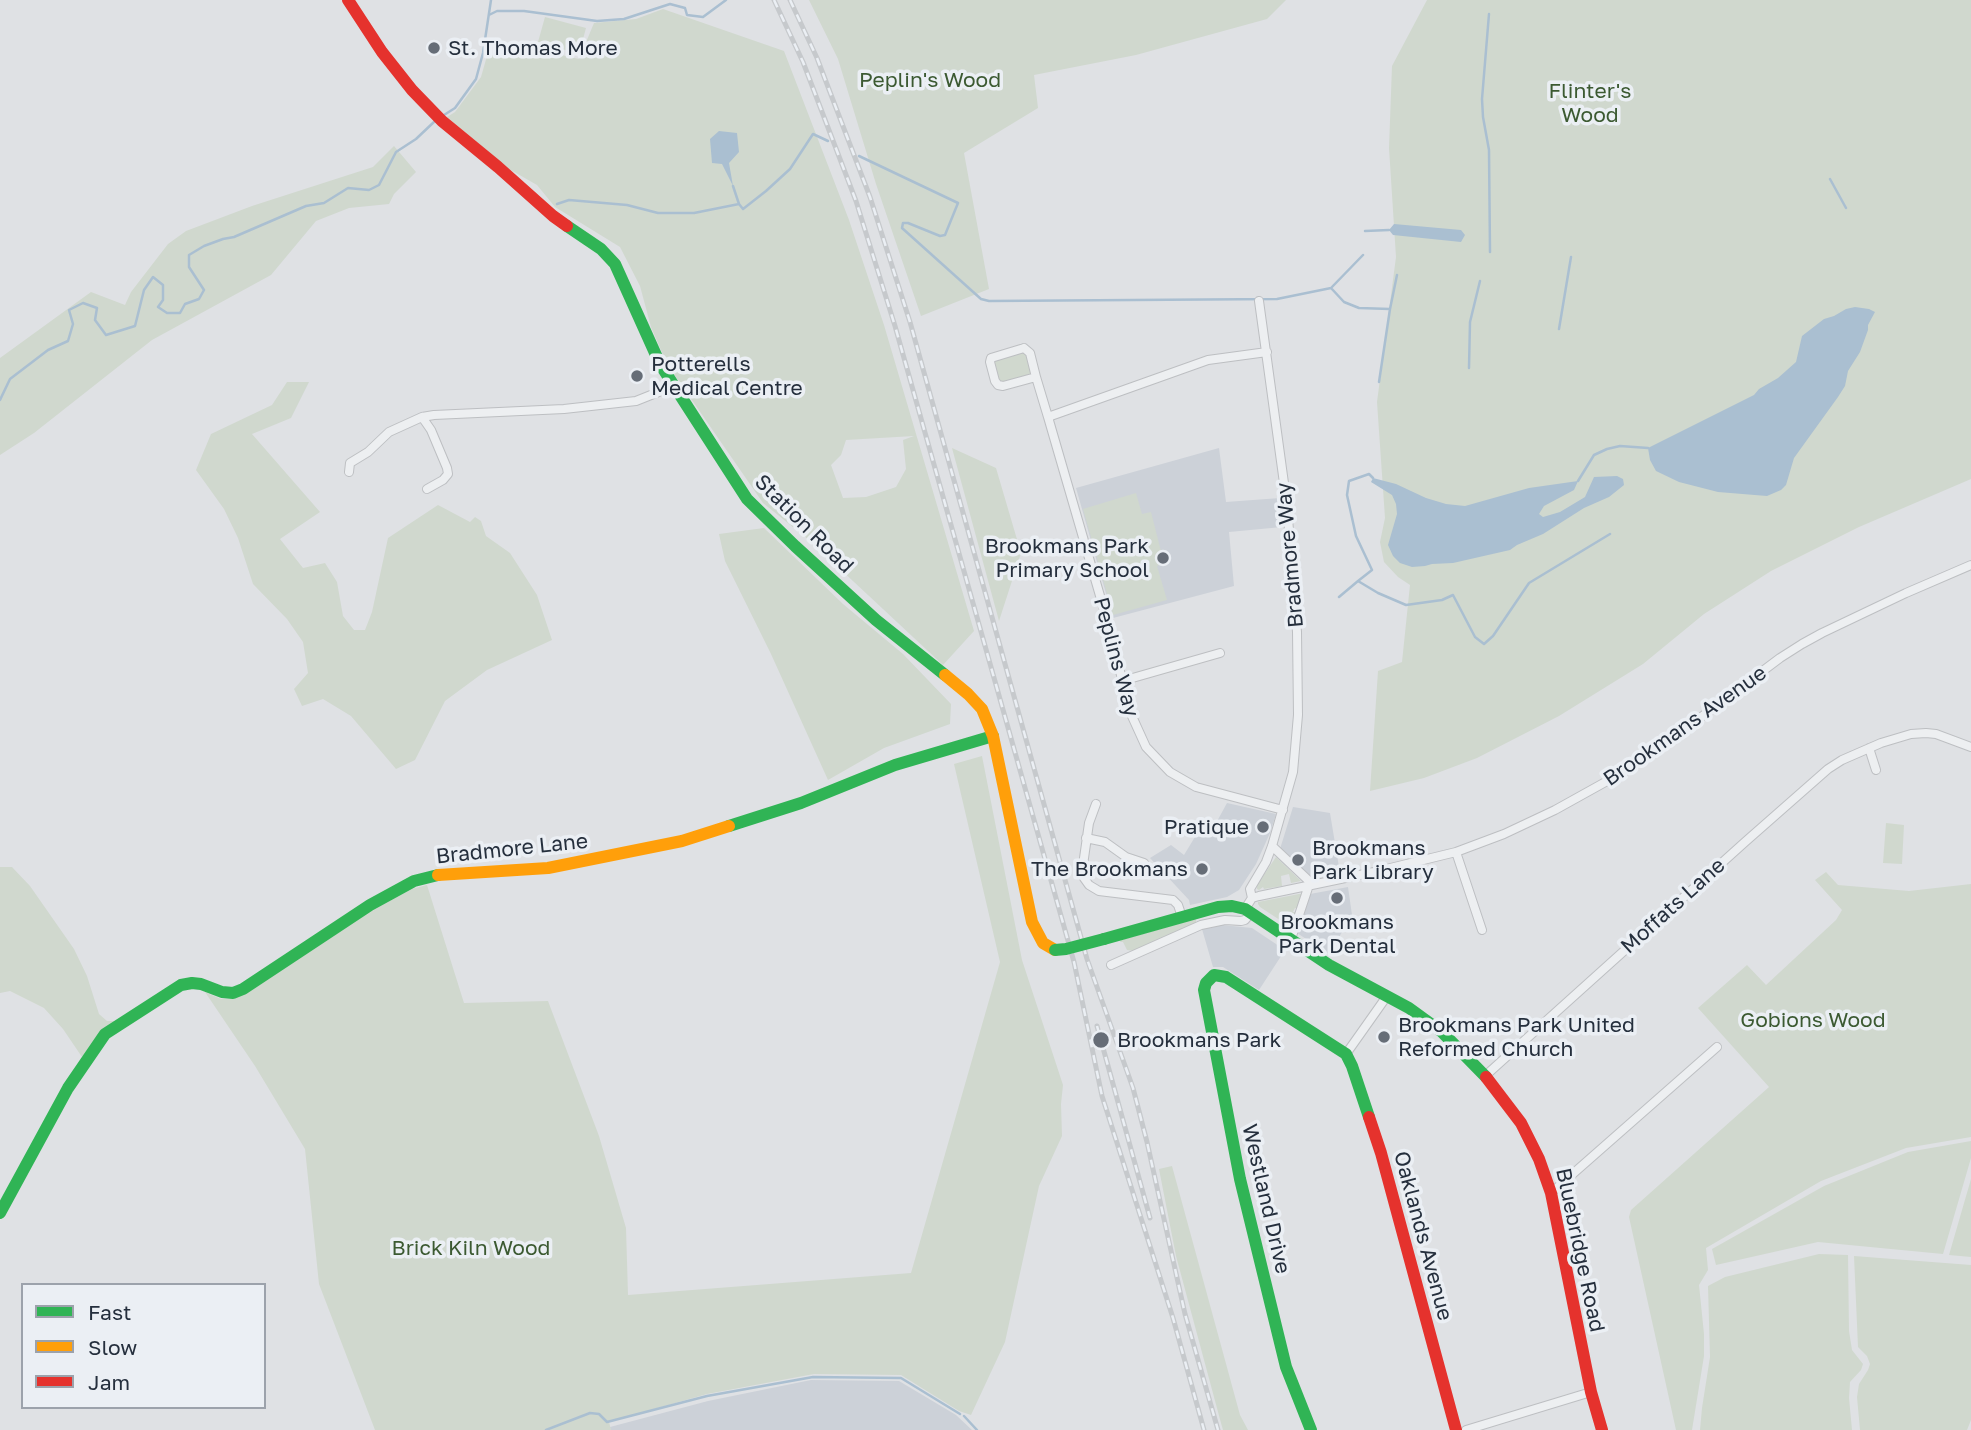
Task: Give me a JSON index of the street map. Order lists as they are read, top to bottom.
{
  "streets": {
    "street": [
      "Station Road",
      "Bradmore Way",
      "Peplins Way",
      "Brookmans Avenue",
      "Bradmore Lane",
      "Moffats Lane",
      "Westland Drive",
      "Oaklands Avenue",
      "Bluebridge Road"
    ]
  },
  "crossings": [
    ["Station Road", "Bradmore Way"],
    ["Station Road", "Brookmans Avenue"],
    ["Station Road", "Bradmore Lane"],
    ["Station Road", "Bluebridge Road"],
    ["Bradmore Way", "Peplins Way"],
    ["Bradmore Way", "Brookmans Avenue"],
    ["Bradmore Way", "Bluebridge Road"],
    ["Brookmans Avenue", "Bluebridge Road"],
    ["Moffats Lane", "Bluebridge Road"],
    ["Westland Drive", "Oaklands Avenue"]
  ],
  "parks": [
    "Peplin's Wood",
    "Flinter's Wood",
    "Gobions Wood",
    "Brick Kiln Wood"
  ],
  "places": [
    "St. Thomas More",
    "Potterells Medical Centre",
    "Brookmans Park Primary School",
    "Pratique",
    "Brookmans Park Library",
    "The Brookmans",
    "Brookmans Park Dental",
    "Brookmans Park United Reformed Church",
    "Brookmans Park"
  ],
  "legend": ["Fast", "Slow", "Jam"]
}
